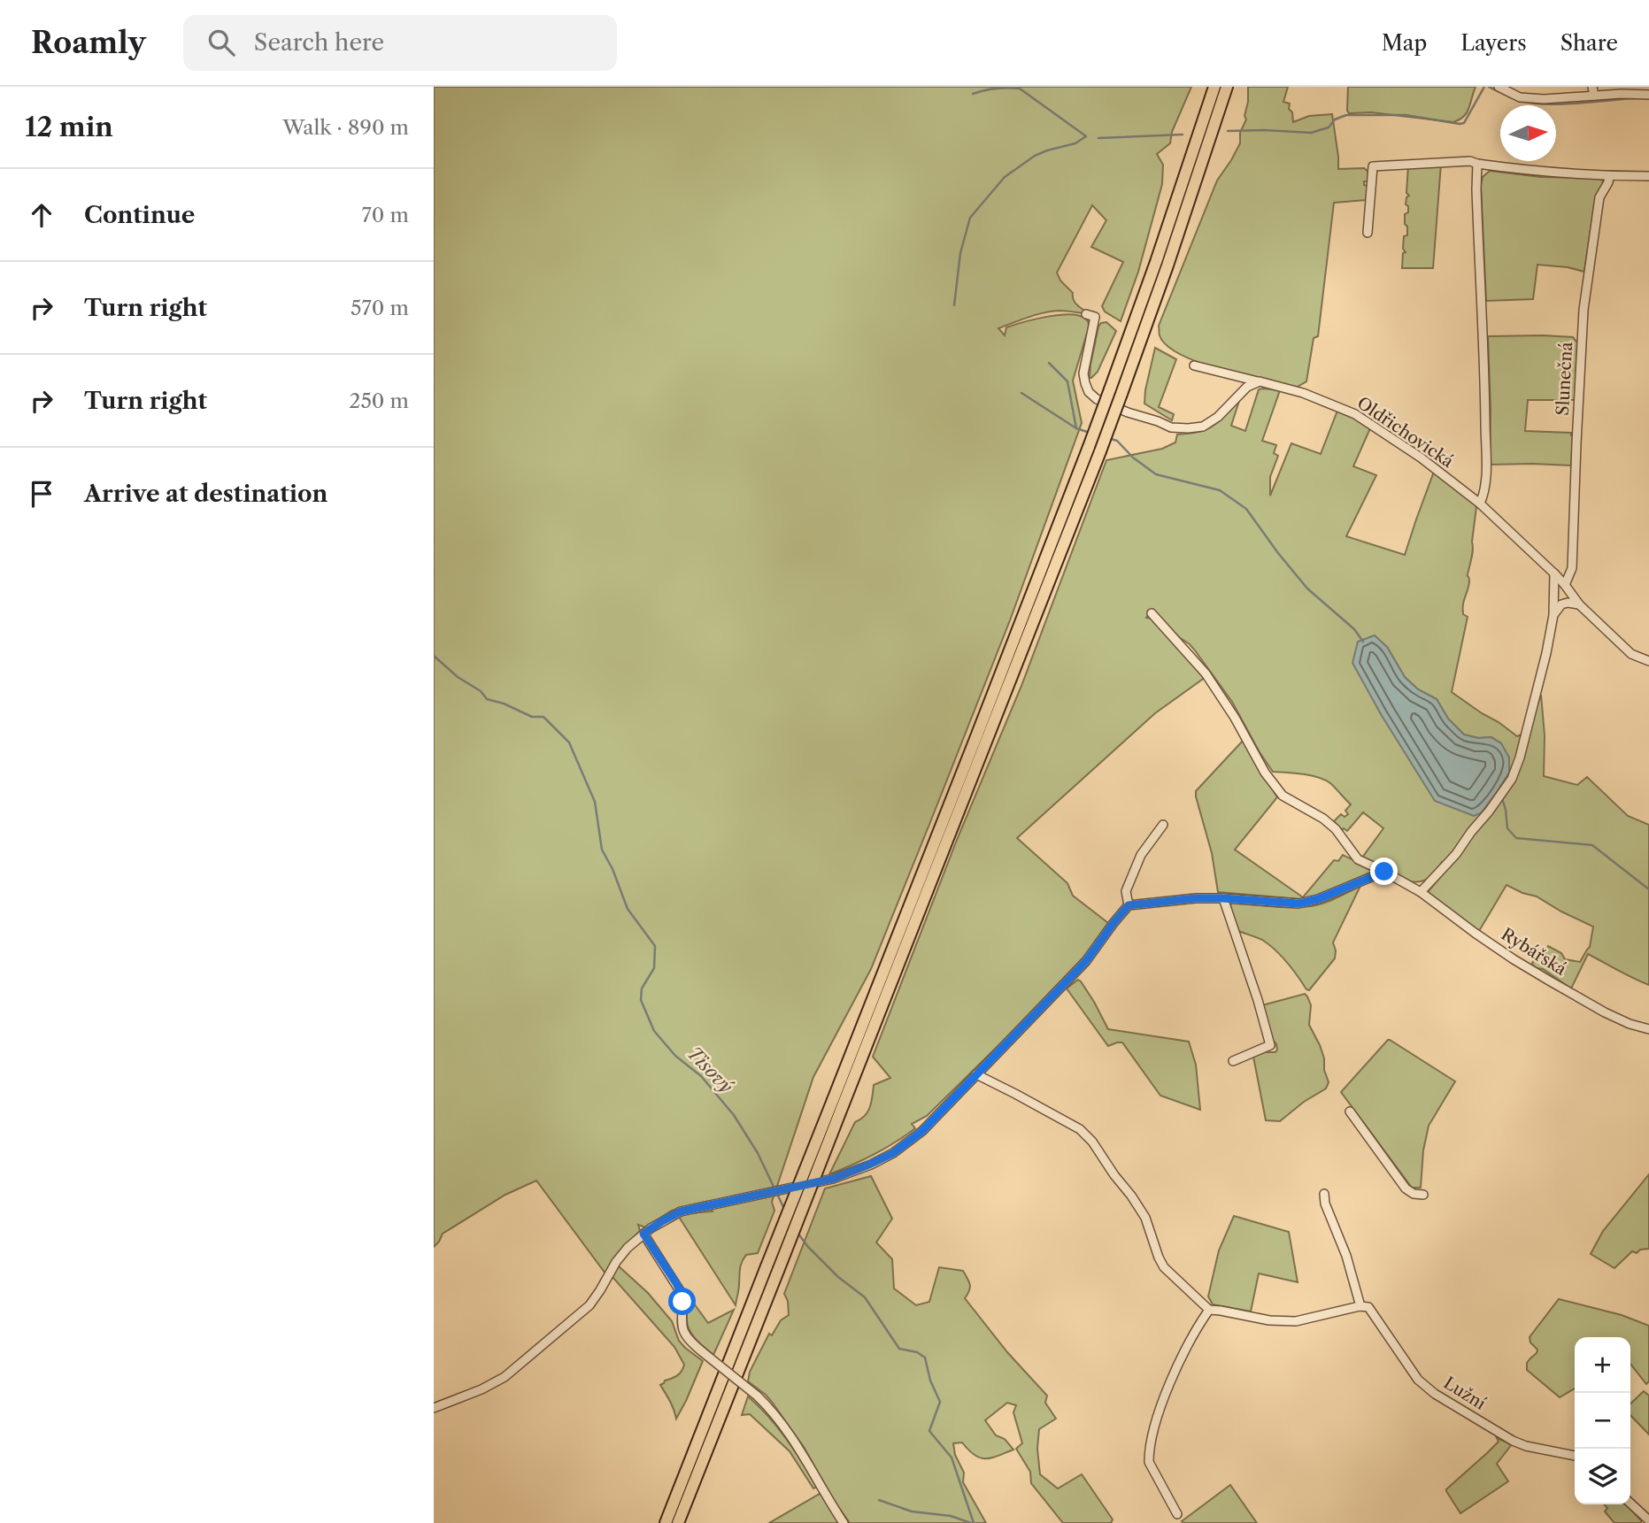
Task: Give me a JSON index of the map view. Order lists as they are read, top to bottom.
{
  "streets": {
    "street": [
      "Slunečná",
      "Oldřichovická",
      "Rybářská",
      "Lužní"
    ]
  },
  "crossings": [
    ["Slunečná", "Oldřichovická"]
  ],
  "water": ["Tisový"],
  "north": "right",
  "page": {
    "header": "Roamly",
    "search": "Search here",
    "nav": ["Map", "Layers", "Share"],
    "heading": ["12 min", "Walk · 890 m"],
    "list": [
      ["Continue", "70 m"],
      ["Turn right", "570 m"],
      ["Turn right", "250 m"],
      "Arrive at destination"
    ],
    "map_buttons": ["+", "−"]
  }
}
